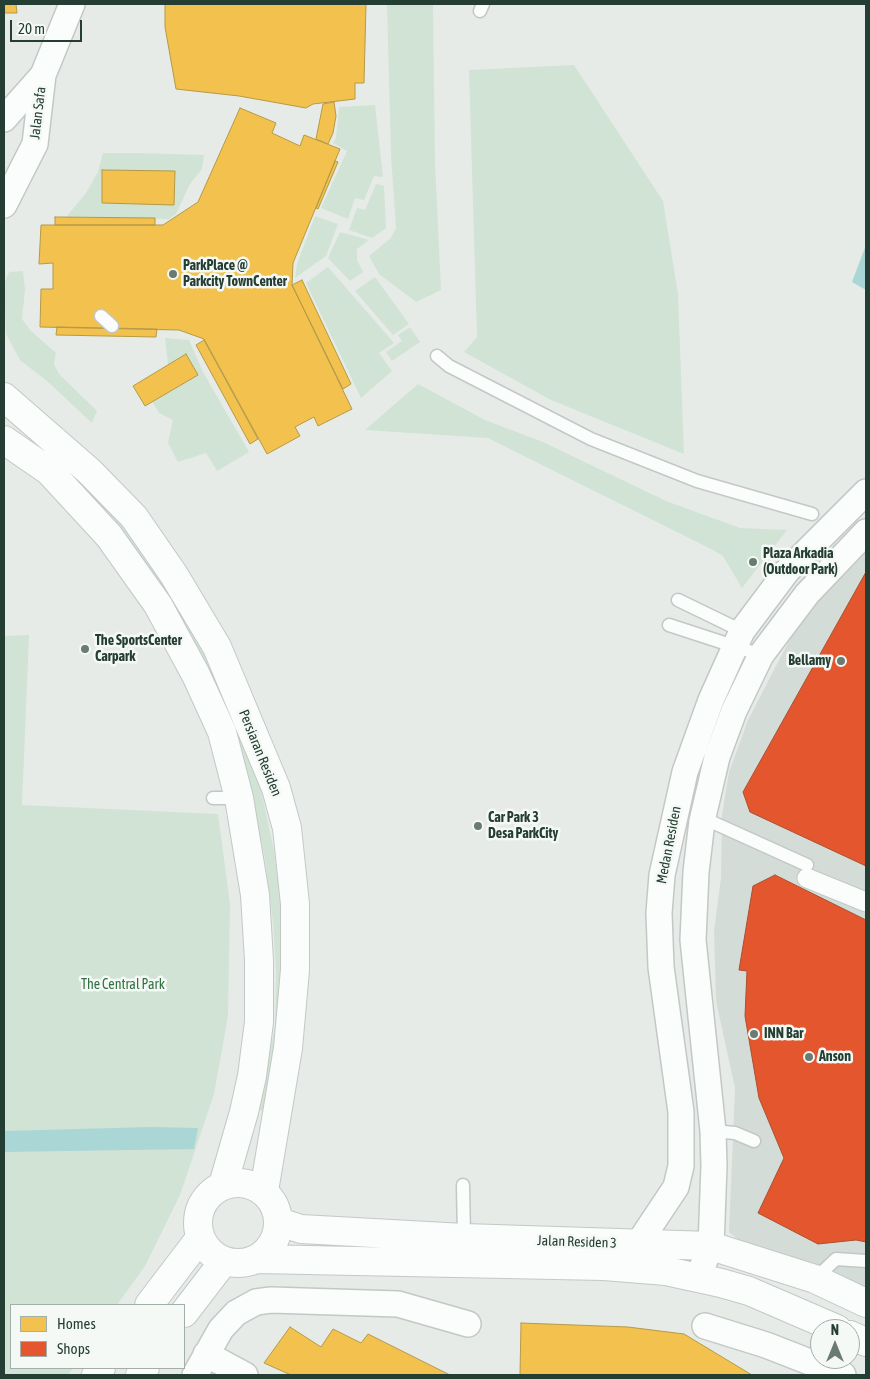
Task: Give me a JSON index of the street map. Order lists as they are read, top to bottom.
{
  "streets": {
    "street": [
      "Jalan Safa",
      "Persiaran Residen",
      "Medan Residen",
      "Jalan Residen 3"
    ]
  },
  "crossings": [
    ["Persiaran Residen", "Jalan Residen 3"],
    ["Medan Residen", "Jalan Residen 3"]
  ],
  "parks": ["The Central Park"],
  "places": [
    "ParkPlace @ Parkcity TownCenter",
    "Plaza Arkadia (Outdoor Park)",
    "The SportsCenter Carpark",
    "Bellamy",
    "Car Park 3 Desa ParkCity",
    "INN Bar",
    "Anson"
  ],
  "legend": ["Homes", "Shops"],
  "scale_bar": "20 m",
  "north": "top"
}
